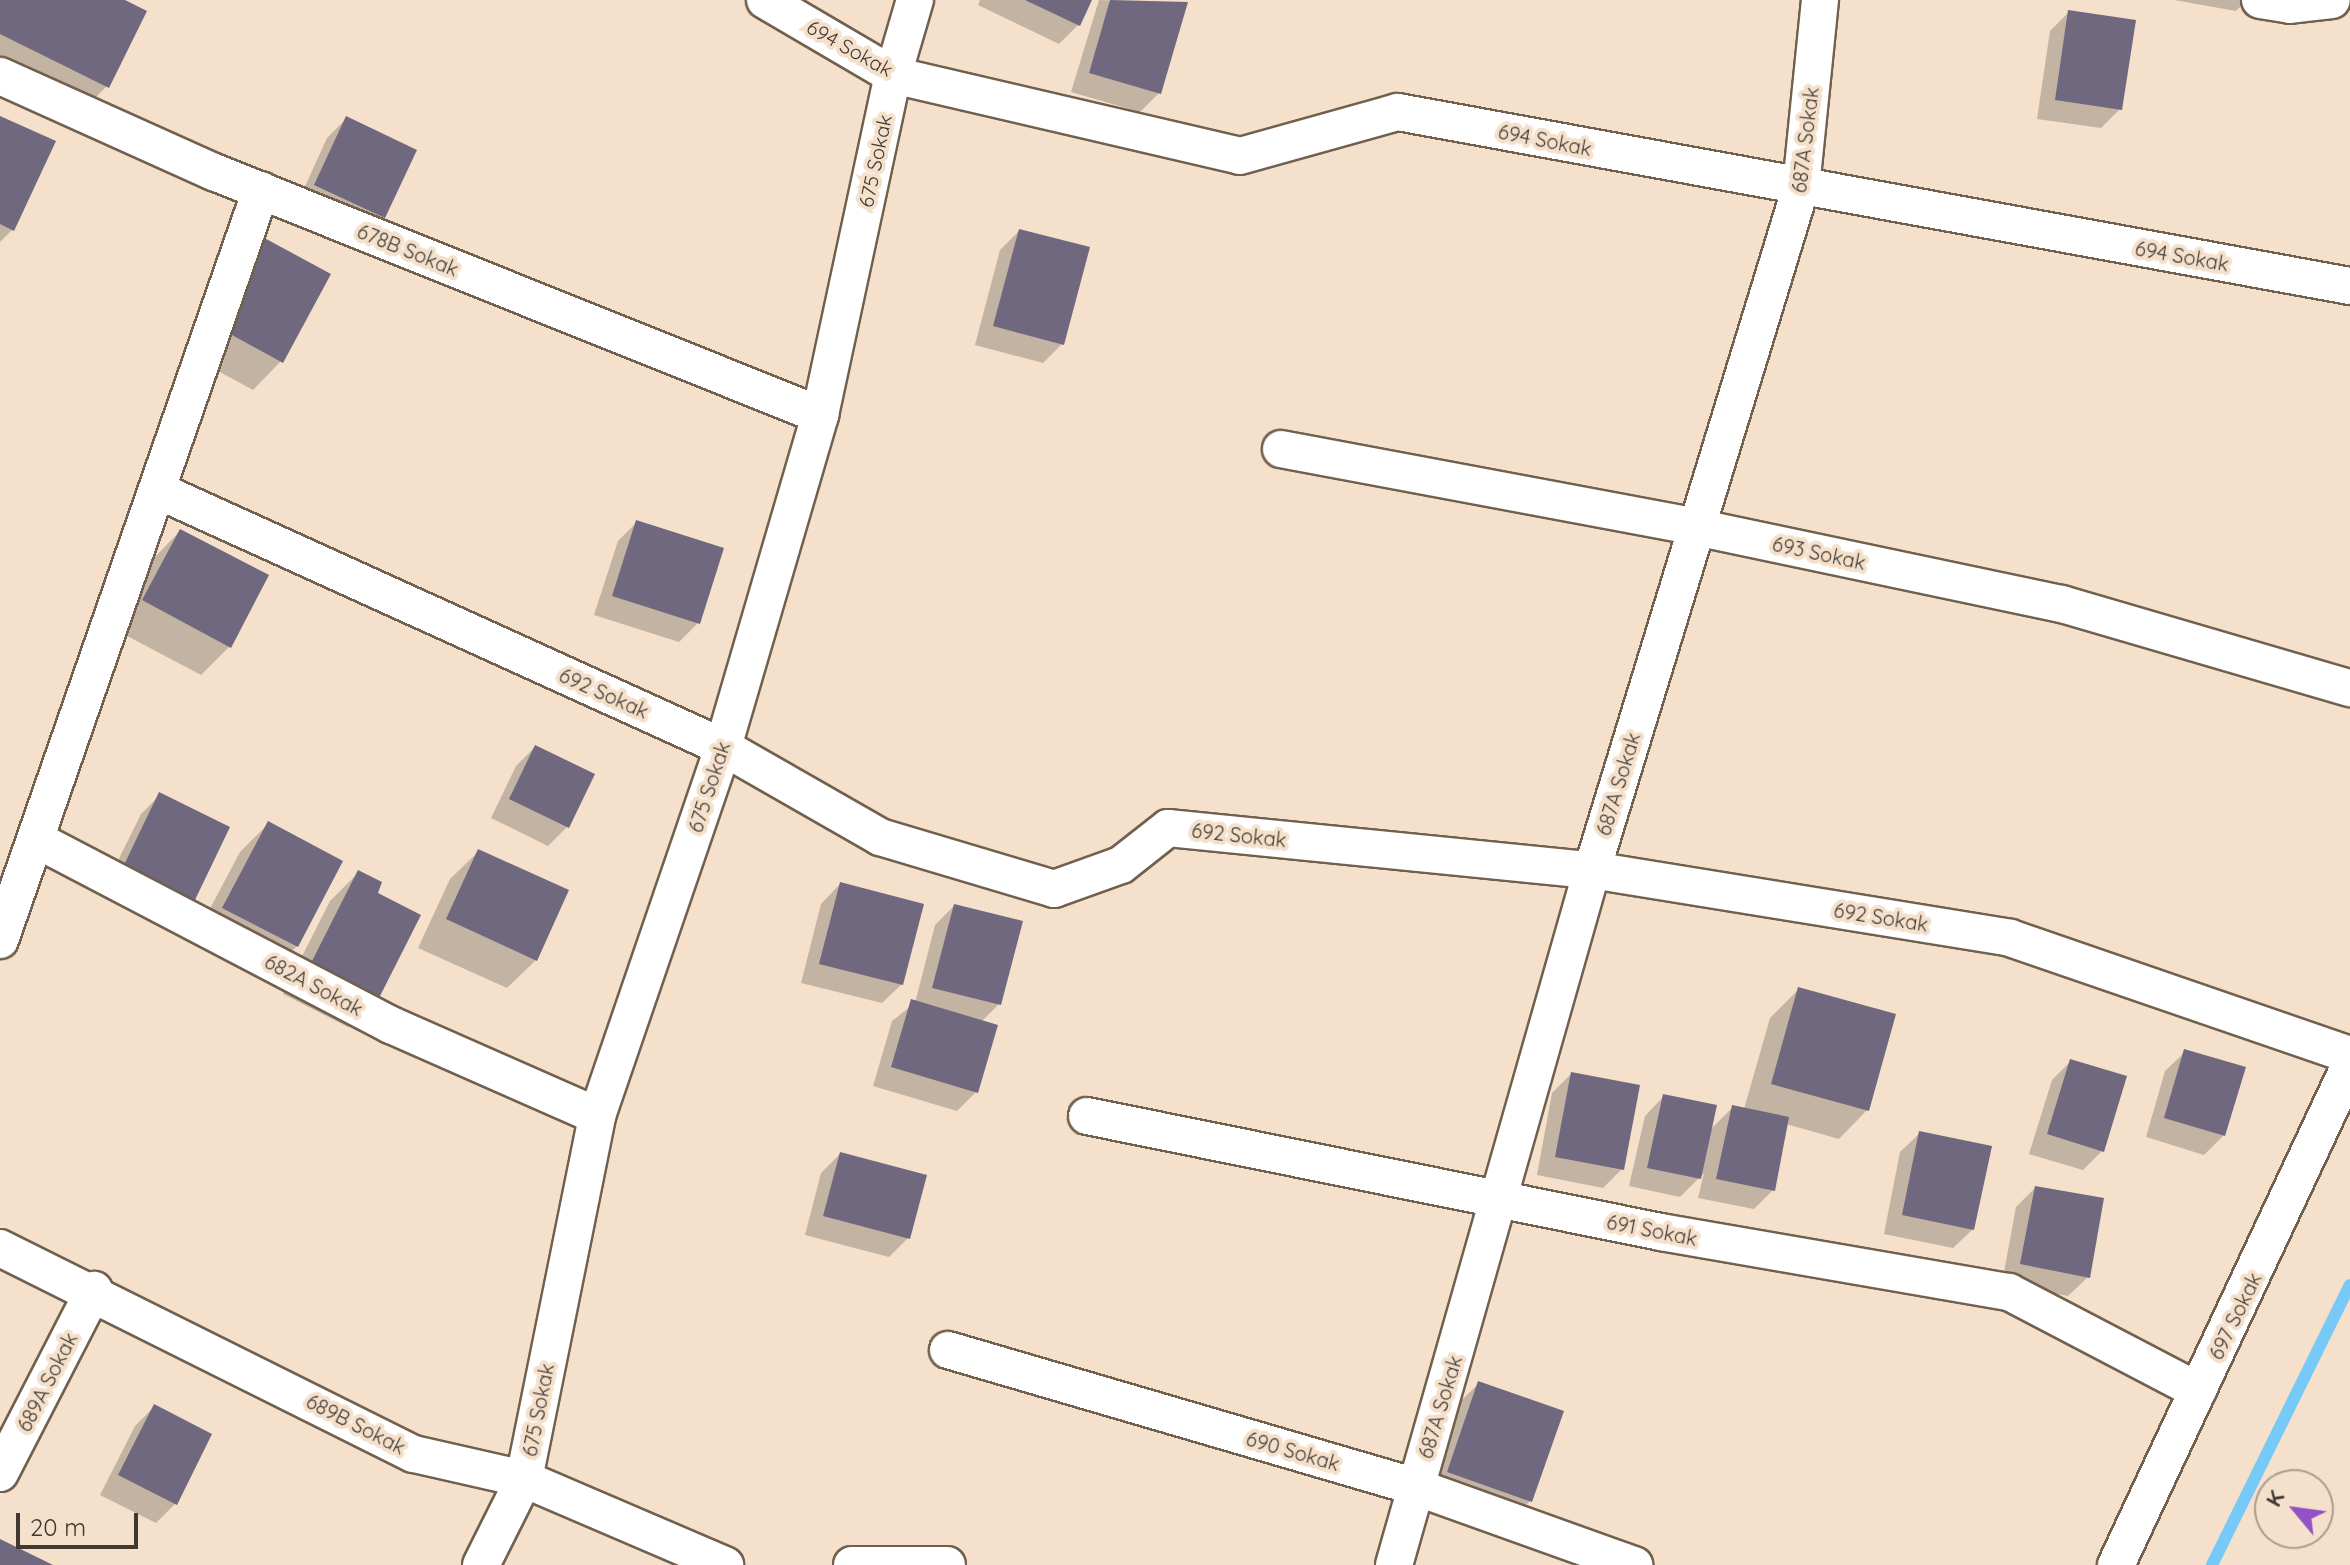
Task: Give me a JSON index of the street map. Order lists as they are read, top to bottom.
{
  "streets": {
    "street": [
      "694 Sokak",
      "687A Sokak",
      "675 Sokak",
      "678B Sokak",
      "693 Sokak",
      "692 Sokak",
      "682A Sokak",
      "691 Sokak",
      "697 Sokak",
      "689A Sokak",
      "689B Sokak",
      "690 Sokak"
    ]
  },
  "crossings": [
    ["694 Sokak", "687A Sokak"],
    ["694 Sokak", "675 Sokak"],
    ["687A Sokak", "693 Sokak"],
    ["687A Sokak", "692 Sokak"],
    ["687A Sokak", "691 Sokak"],
    ["687A Sokak", "690 Sokak"],
    ["675 Sokak", "678B Sokak"],
    ["675 Sokak", "692 Sokak"],
    ["675 Sokak", "682A Sokak"],
    ["675 Sokak", "689B Sokak"],
    ["691 Sokak", "697 Sokak"],
    ["689A Sokak", "689B Sokak"]
  ],
  "scale_bar": "20 m",
  "north": "top left"
}
